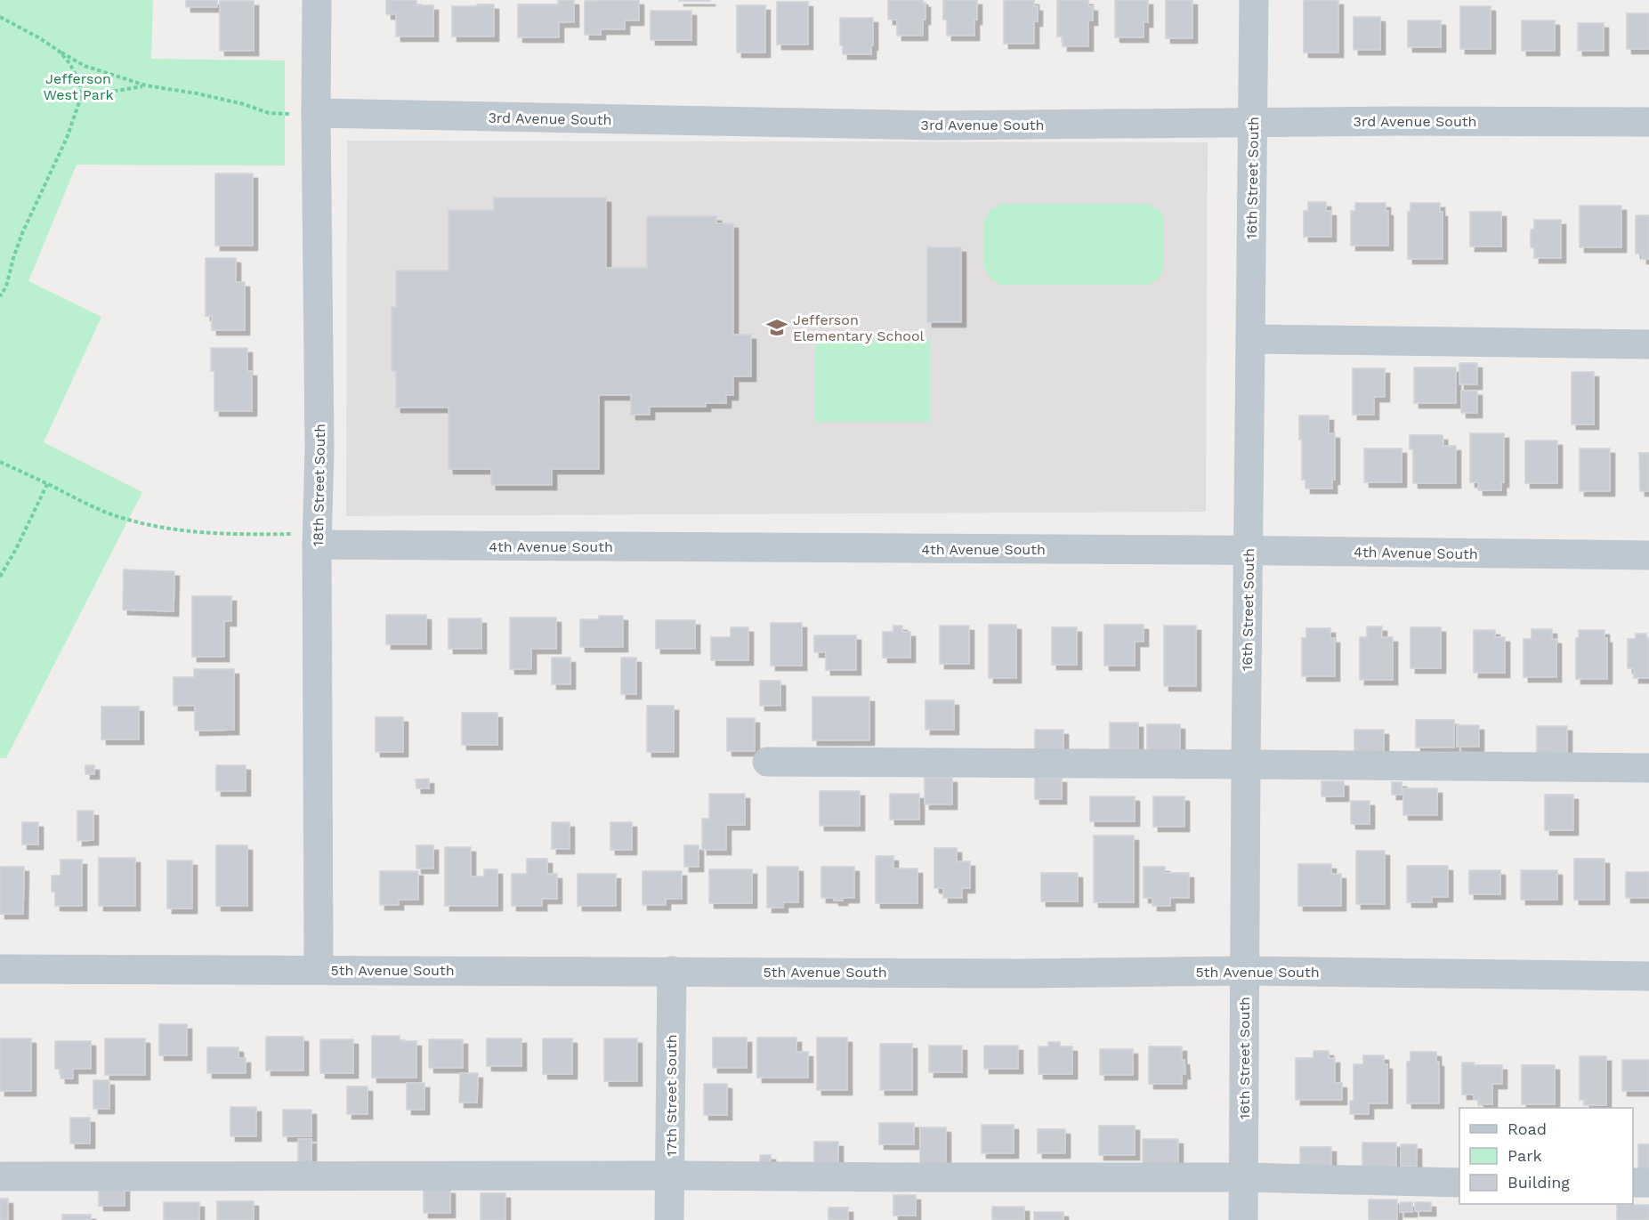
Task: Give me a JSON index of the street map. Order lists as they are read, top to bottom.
{
  "streets": {
    "street": [
      "3rd Avenue South",
      "16th Street South",
      "18th Street South",
      "4th Avenue South",
      "5th Avenue South",
      "17th Street South"
    ]
  },
  "crossings": [
    ["3rd Avenue South", "16th Street South"],
    ["3rd Avenue South", "18th Street South"],
    ["16th Street South", "4th Avenue South"],
    ["16th Street South", "5th Avenue South"],
    ["18th Street South", "4th Avenue South"],
    ["18th Street South", "5th Avenue South"],
    ["5th Avenue South", "17th Street South"]
  ],
  "parks": ["Jefferson West Park"],
  "places": {
    "school or university": ["Jefferson Elementary School"]
  },
  "legend": ["Road", "Park", "Building"]
}
